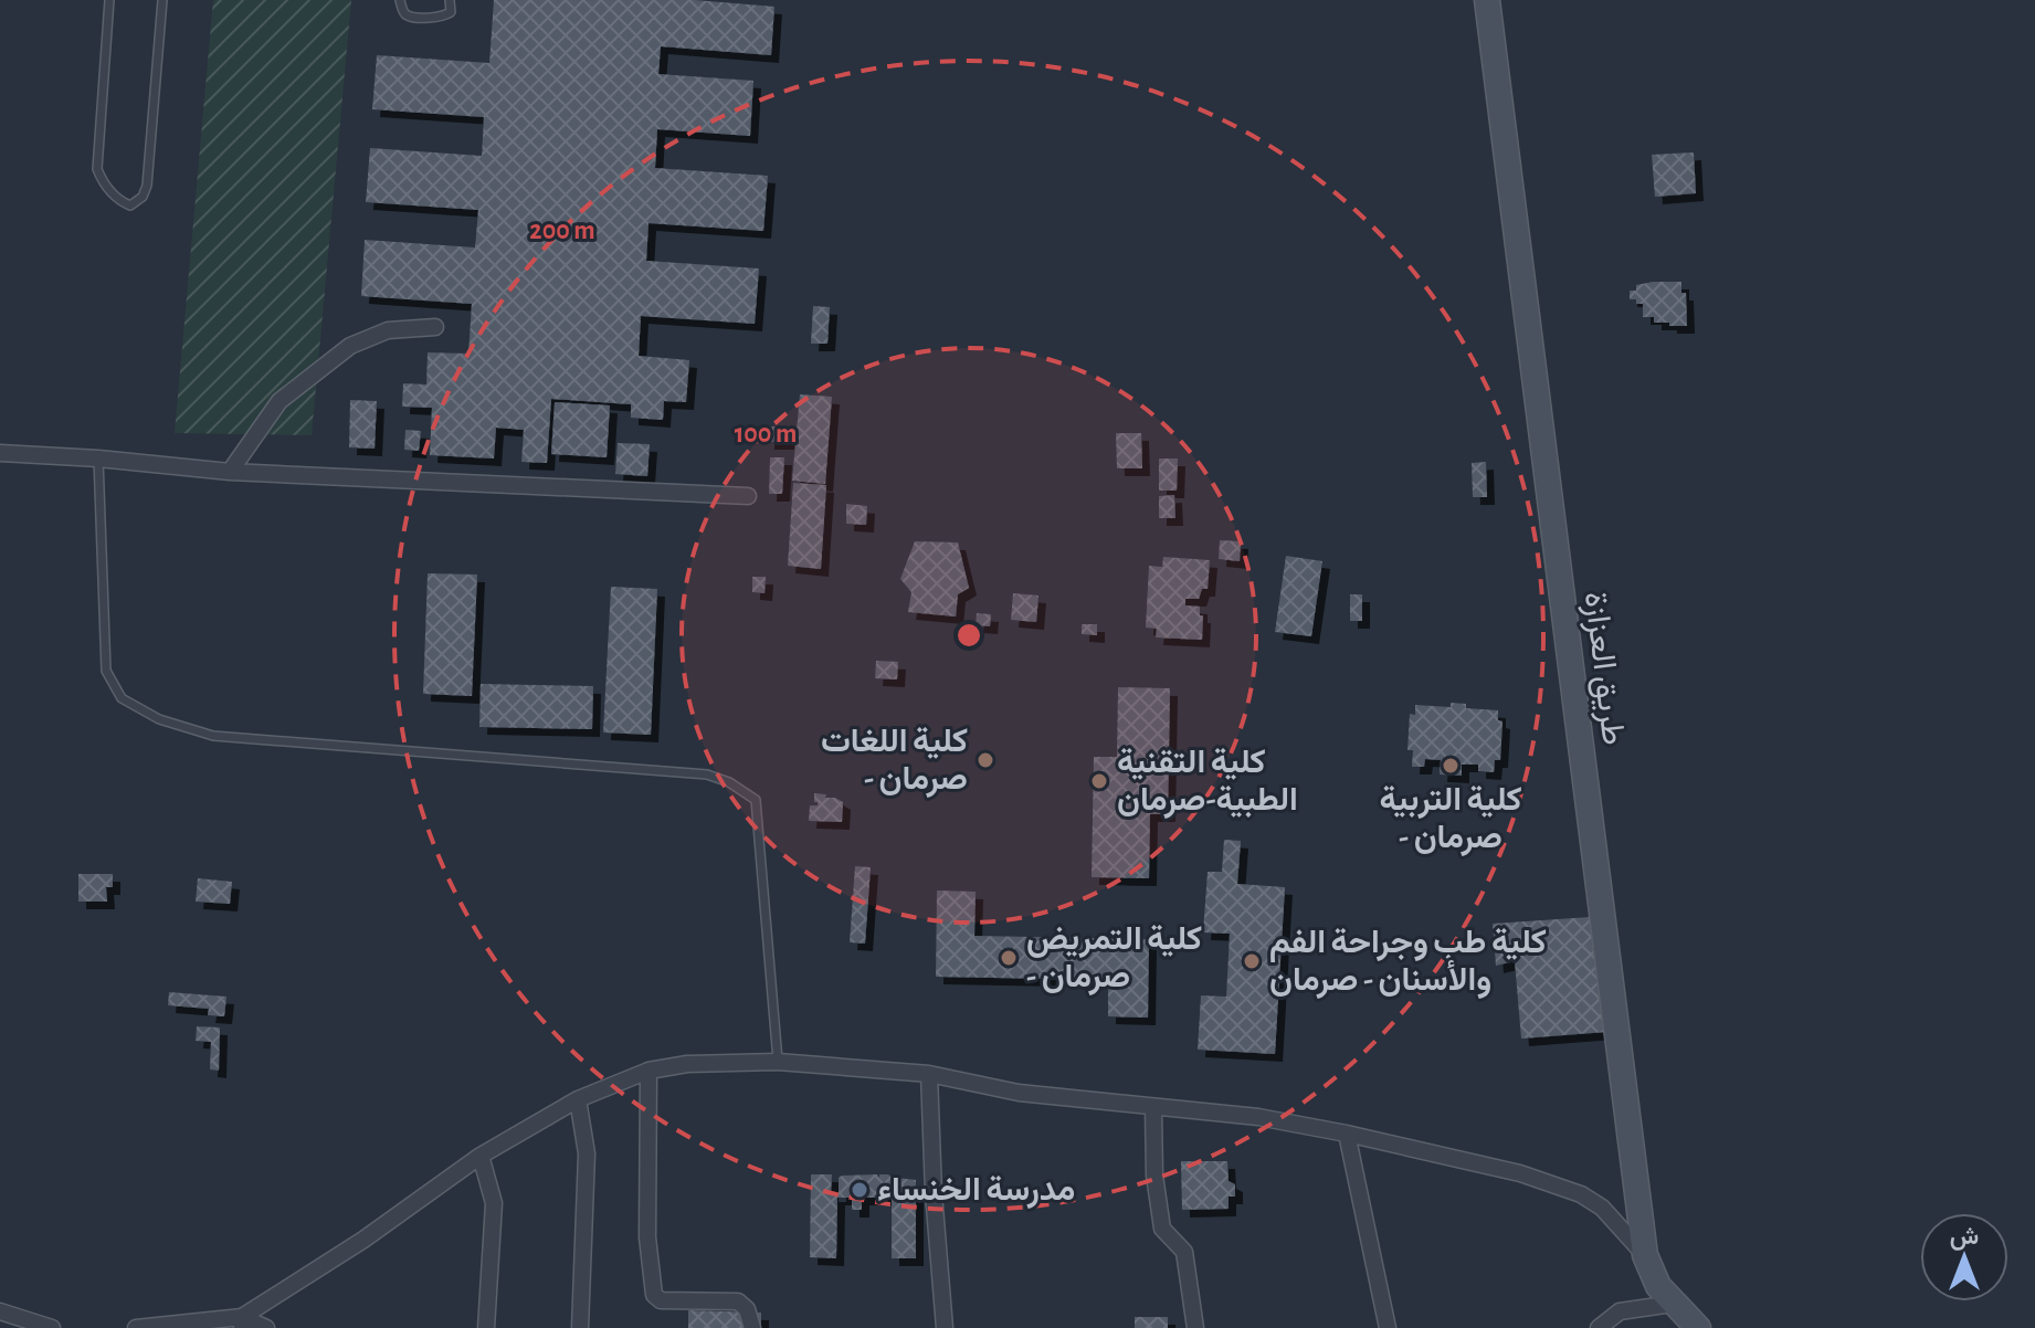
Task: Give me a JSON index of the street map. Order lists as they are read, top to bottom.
{
  "streets": {
    "street": ["طريق العزازة"]
  },
  "places": [
    "كلية اللغات - صرمان",
    "كلية التربية - صرمان",
    "كلية التقنية الطبية-صرمان",
    "كلية التمريض - صرمان",
    "كلية طب وجراحة الفم والأسنان - صرمان",
    "مدرسة الخنساء"
  ],
  "north": "top",
  "rings": ["200 m", "100 m"]
}
